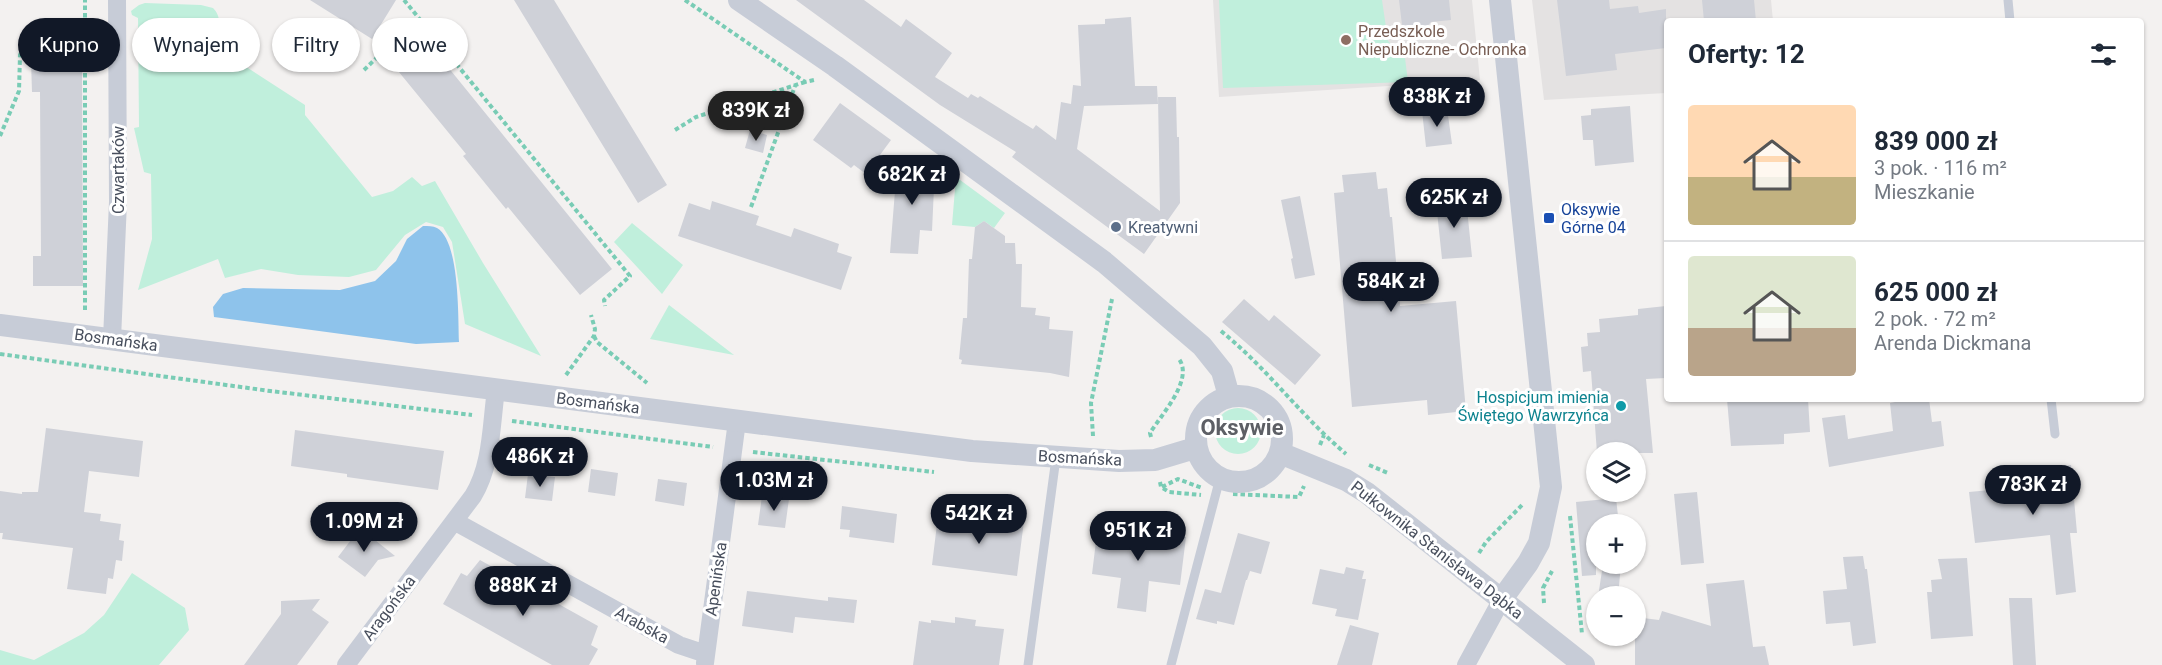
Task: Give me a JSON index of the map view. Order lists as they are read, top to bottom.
{
  "streets": {
    "street": [
      "Czwartaków",
      "Bosmańska",
      "Pułkownika Stanisława Dąbka",
      "Apenińska",
      "Aragońska",
      "Arabska"
    ]
  },
  "crossings": [
    ["Czwartaków", "Bosmańska"],
    ["Bosmańska", "Pułkownika Stanisława Dąbka"],
    ["Bosmańska", "Apenińska"],
    ["Bosmańska", "Aragońska"],
    ["Apenińska", "Arabska"],
    ["Aragońska", "Arabska"]
  ],
  "districts": ["Oksywie"],
  "places": {
    "other": ["Przedszkole Niepubliczne- Ochronka", "Kreatywni", "Hospicjum imienia Świętego Wawrzyńca"],
    "transit": ["Oksywie Górne 04"]
  },
  "page": {
    "chip": [
      "Kupno",
      "Wynajem",
      "Filtry",
      "Nowe"
    ],
    "heading": "Oferty: 12",
    "price": [
      "838K zł",
      "839K zł",
      "682K zł",
      "625K zł",
      "584K zł",
      "486K zł",
      "1.03M zł",
      "783K zł",
      "542K zł",
      "1.09M zł",
      "951K zł",
      "888K zł"
    ],
    "list": [
      {
        "name": "839 000 zł",
        "note": "3 pok. · 116 m² · Mieszkanie"
      },
      {
        "name": "625 000 zł",
        "note": "2 pok. · 72 m² · Arenda Dickmana"
      }
    ],
    "map_buttons": ["+", "−"]
  }
}
